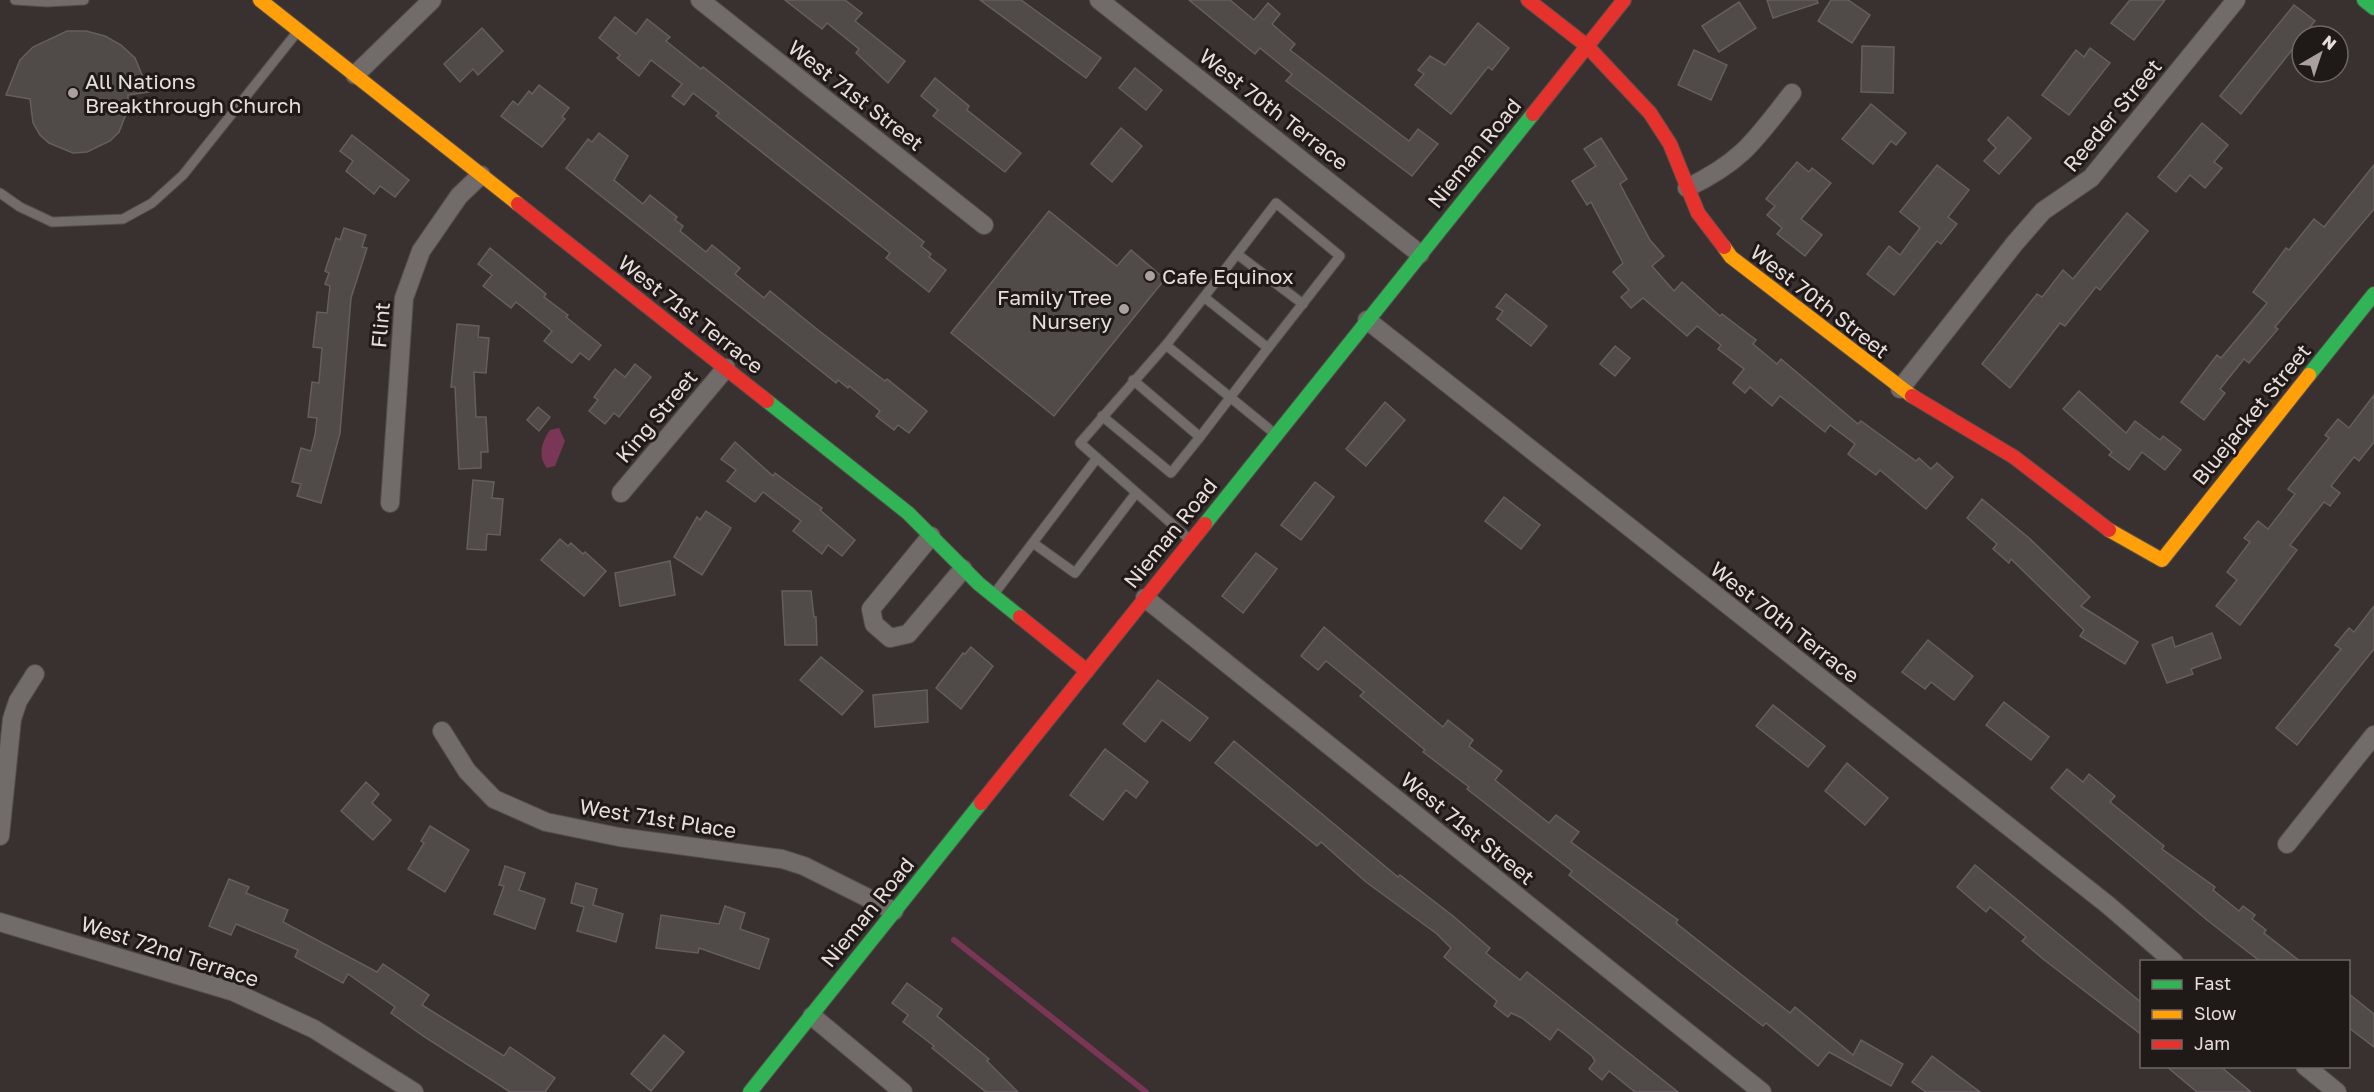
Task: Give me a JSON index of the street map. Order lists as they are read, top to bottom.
{
  "streets": {
    "street": [
      "West 71st Street",
      "West 70th Terrace",
      "Reeder Street",
      "Nieman Road",
      "West 70th Street",
      "West 71st Terrace",
      "Flint",
      "Bluejacket Street",
      "King Street",
      "West 71st Place",
      "West 72nd Terrace"
    ]
  },
  "crossings": [
    ["West 71st Street", "Nieman Road"],
    ["West 70th Terrace", "Nieman Road"],
    ["Reeder Street", "West 70th Street"],
    ["Nieman Road", "West 70th Street"],
    ["Nieman Road", "West 71st Terrace"],
    ["Nieman Road", "West 71st Place"],
    ["West 70th Street", "Bluejacket Street"],
    ["West 71st Terrace", "Flint"],
    ["West 71st Terrace", "King Street"]
  ],
  "places": ["All Nations Breakthrough Church", "Cafe Equinox", "Family Tree Nursery"],
  "legend": ["Fast", "Slow", "Jam"],
  "north": "top right"
}
